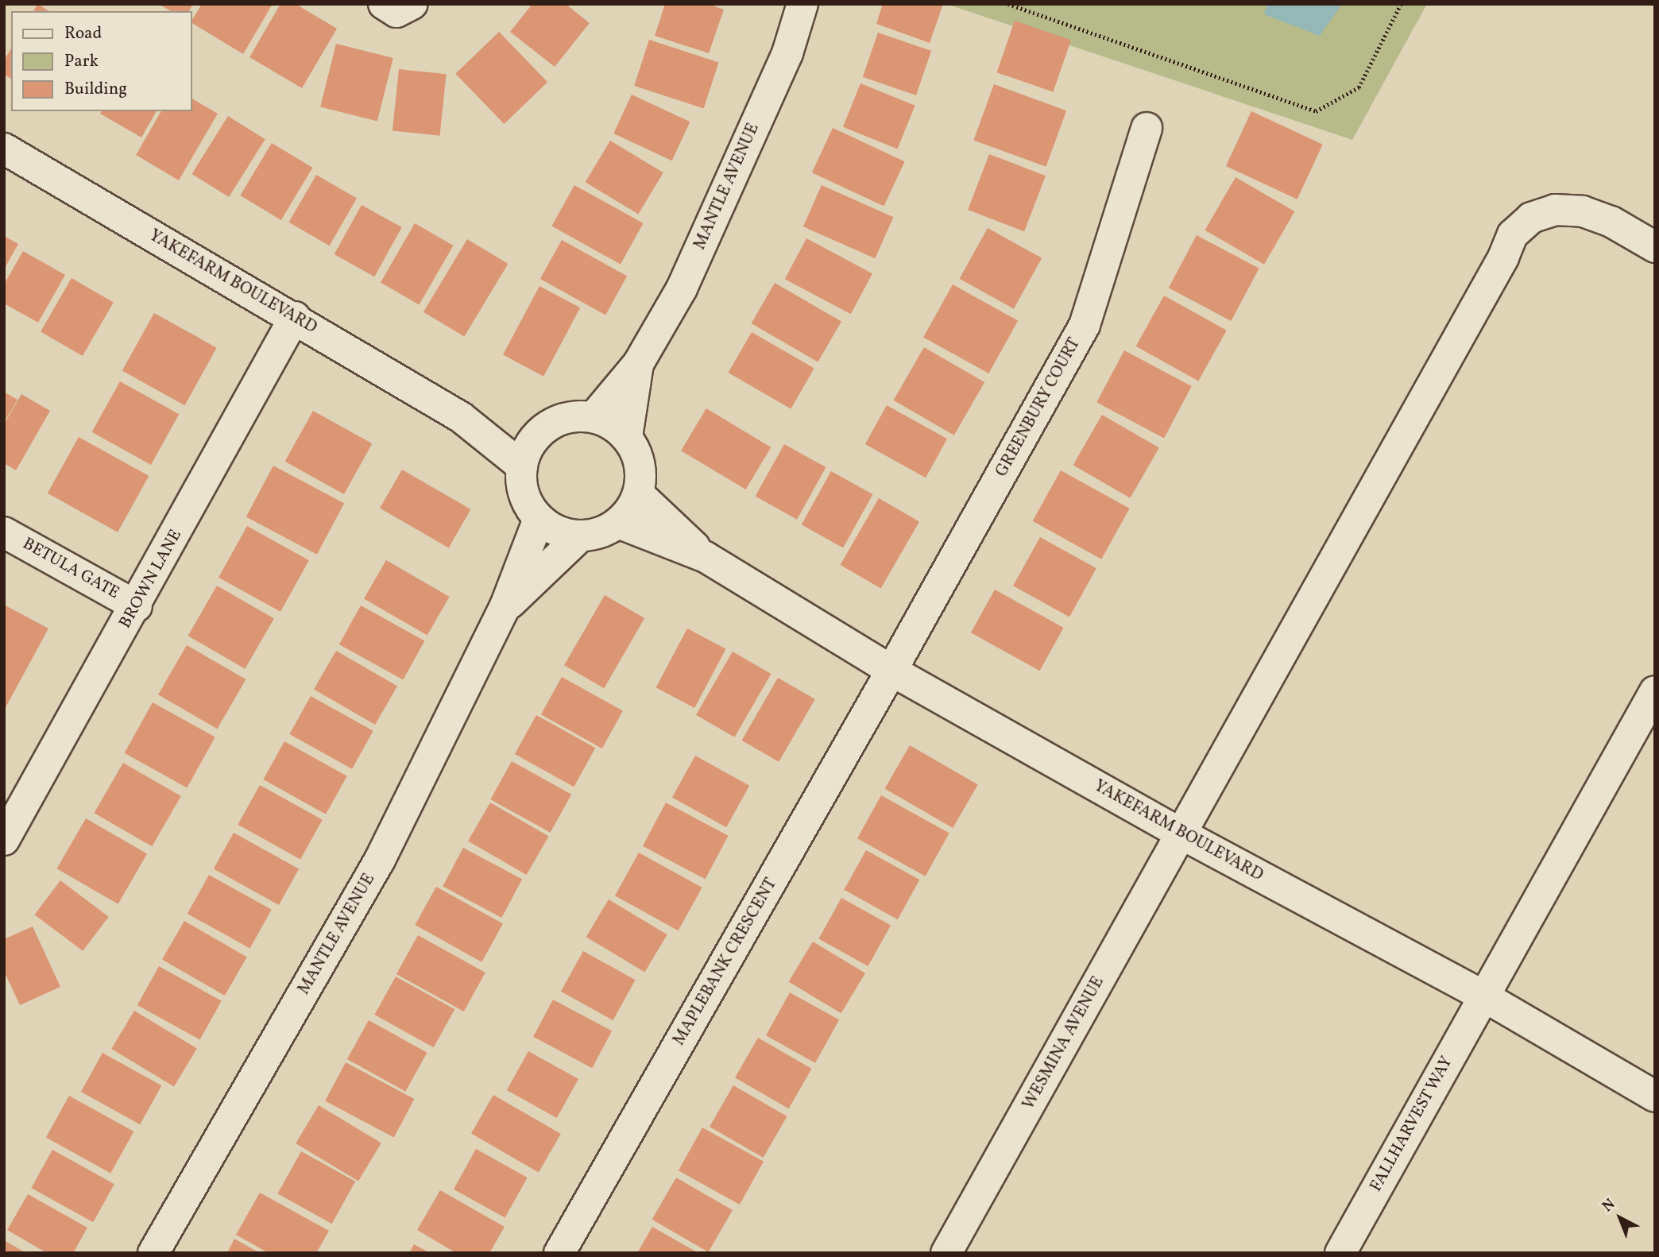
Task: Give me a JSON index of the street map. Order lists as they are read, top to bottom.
{
  "streets": {
    "street": [
      "MANTLE AVENUE",
      "YAKEFARM BOULEVARD",
      "GREENBURY COURT",
      "BETULA GATE",
      "BROWN LANE",
      "MAPLEBANK CRESCENT",
      "WESMINA AVENUE",
      "FALLHARVEST WAY"
    ]
  },
  "crossings": [
    ["MANTLE AVENUE", "YAKEFARM BOULEVARD"],
    ["YAKEFARM BOULEVARD", "GREENBURY COURT"],
    ["YAKEFARM BOULEVARD", "BROWN LANE"],
    ["YAKEFARM BOULEVARD", "MAPLEBANK CRESCENT"],
    ["YAKEFARM BOULEVARD", "WESMINA AVENUE"],
    ["YAKEFARM BOULEVARD", "FALLHARVEST WAY"],
    ["GREENBURY COURT", "MAPLEBANK CRESCENT"],
    ["BETULA GATE", "BROWN LANE"]
  ],
  "legend": ["Road", "Park", "Building"],
  "north": "top left"
}
